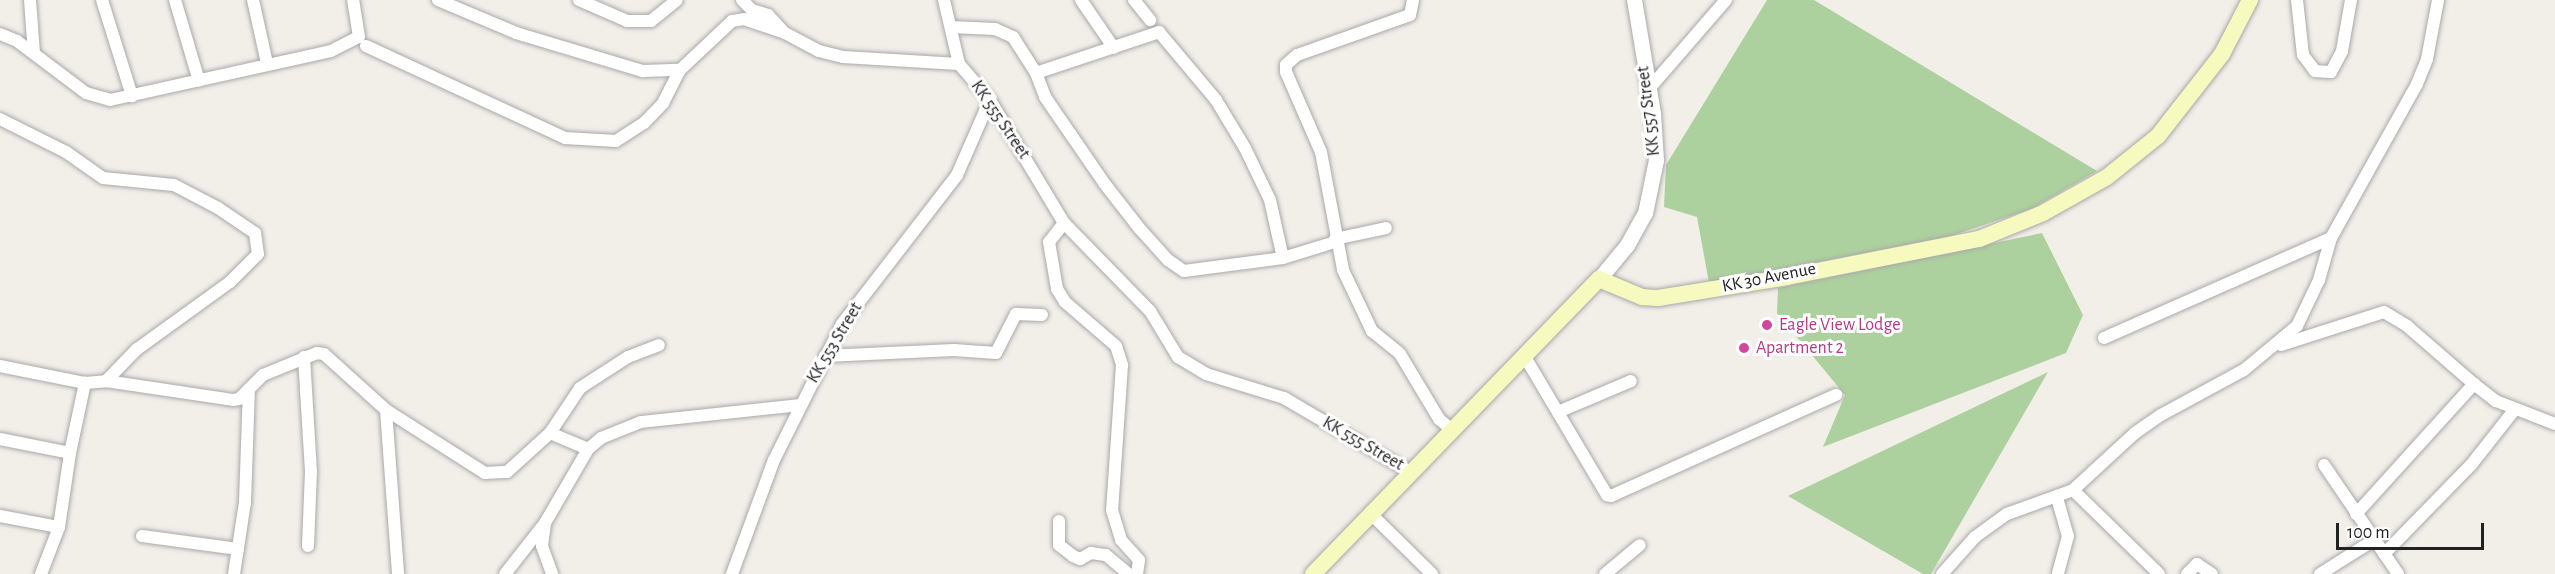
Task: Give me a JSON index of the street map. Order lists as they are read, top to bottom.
{
  "streets": {
    "main road": ["KK 30 Avenue"],
    "street": ["KK 557 Street", "KK 555 Street", "KK 553 Street"]
  },
  "crossings": [
    ["KK 557 Street", "KK 30 Avenue"],
    ["KK 555 Street", "KK 553 Street"]
  ],
  "places": ["Eagle View Lodge", "Apartment 2"],
  "scale_bar": "100 m"
}
